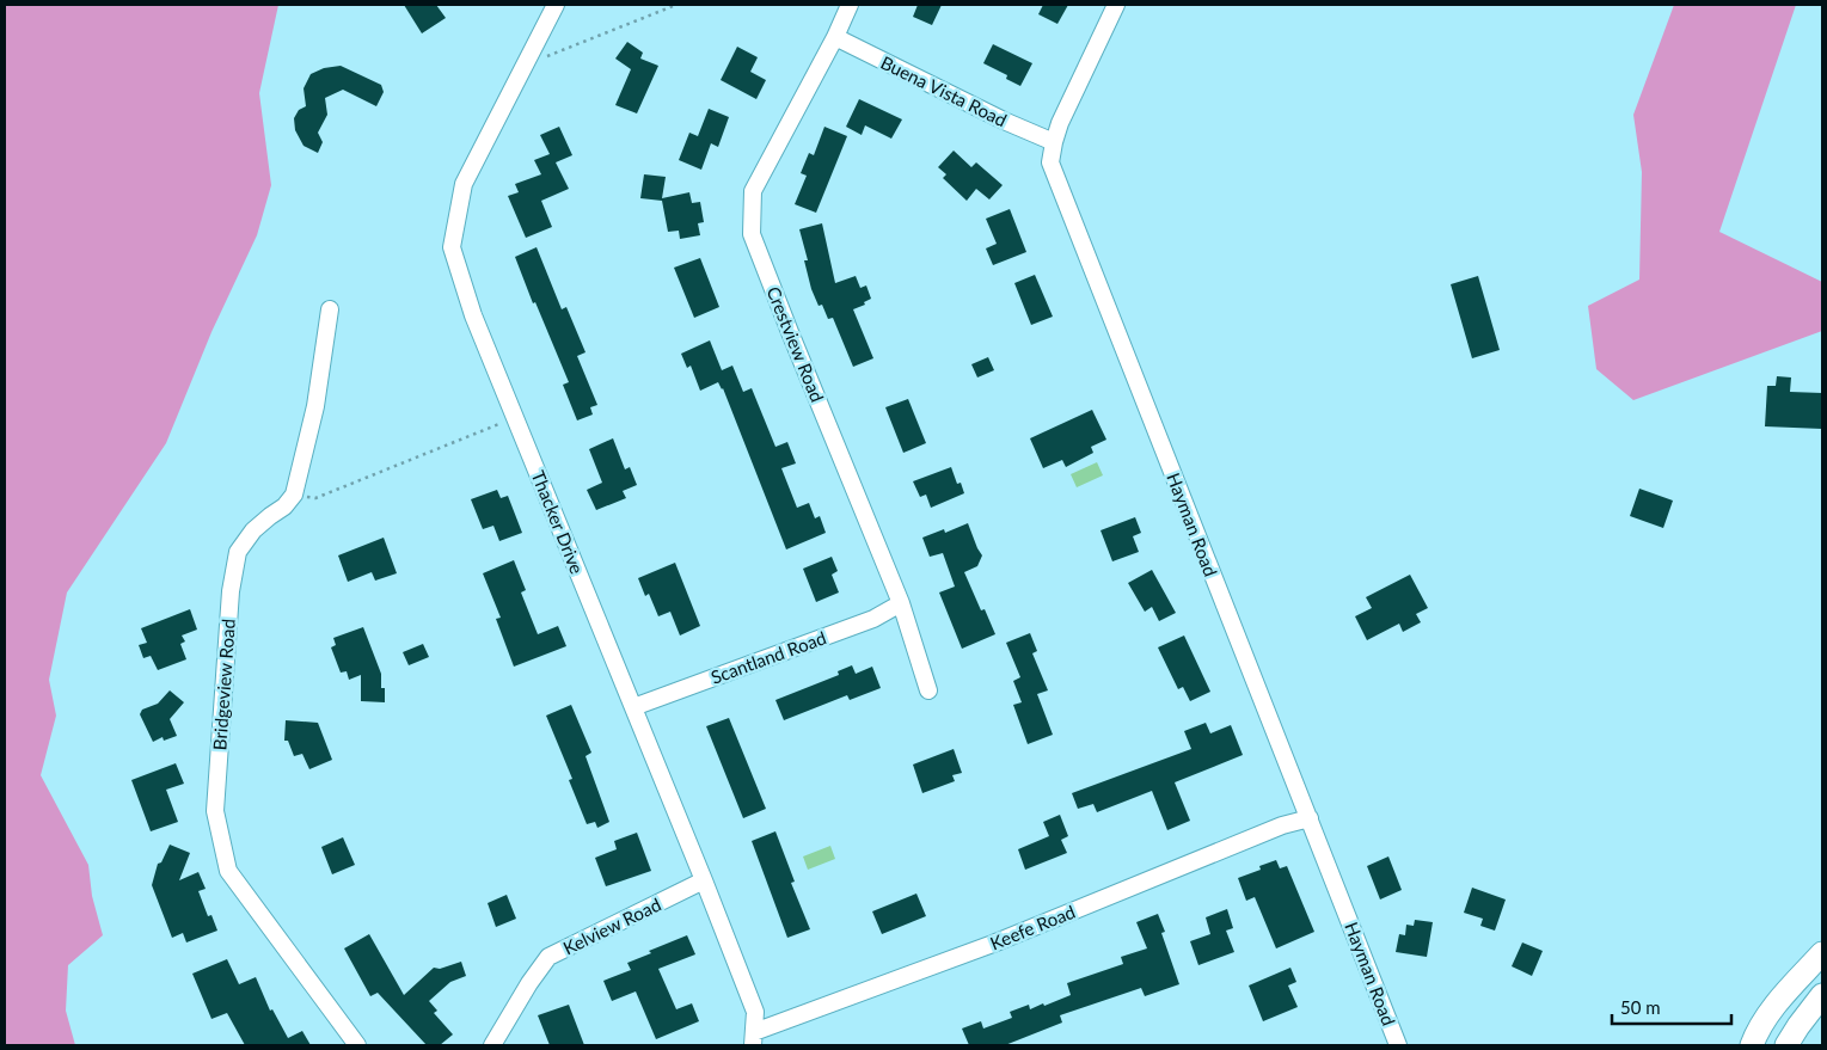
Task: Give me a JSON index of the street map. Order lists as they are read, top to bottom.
{
  "streets": {
    "street": [
      "Buena Vista Road",
      "Crestview Road",
      "Thacker Drive",
      "Hayman Road",
      "Scantland Road",
      "Bridgeview Road",
      "Kelview Road",
      "Keefe Road"
    ]
  },
  "crossings": [
    ["Buena Vista Road", "Crestview Road"],
    ["Buena Vista Road", "Hayman Road"],
    ["Crestview Road", "Scantland Road"],
    ["Thacker Drive", "Scantland Road"],
    ["Thacker Drive", "Kelview Road"],
    ["Thacker Drive", "Keefe Road"],
    ["Hayman Road", "Keefe Road"]
  ],
  "scale_bar": "50 m"
}
